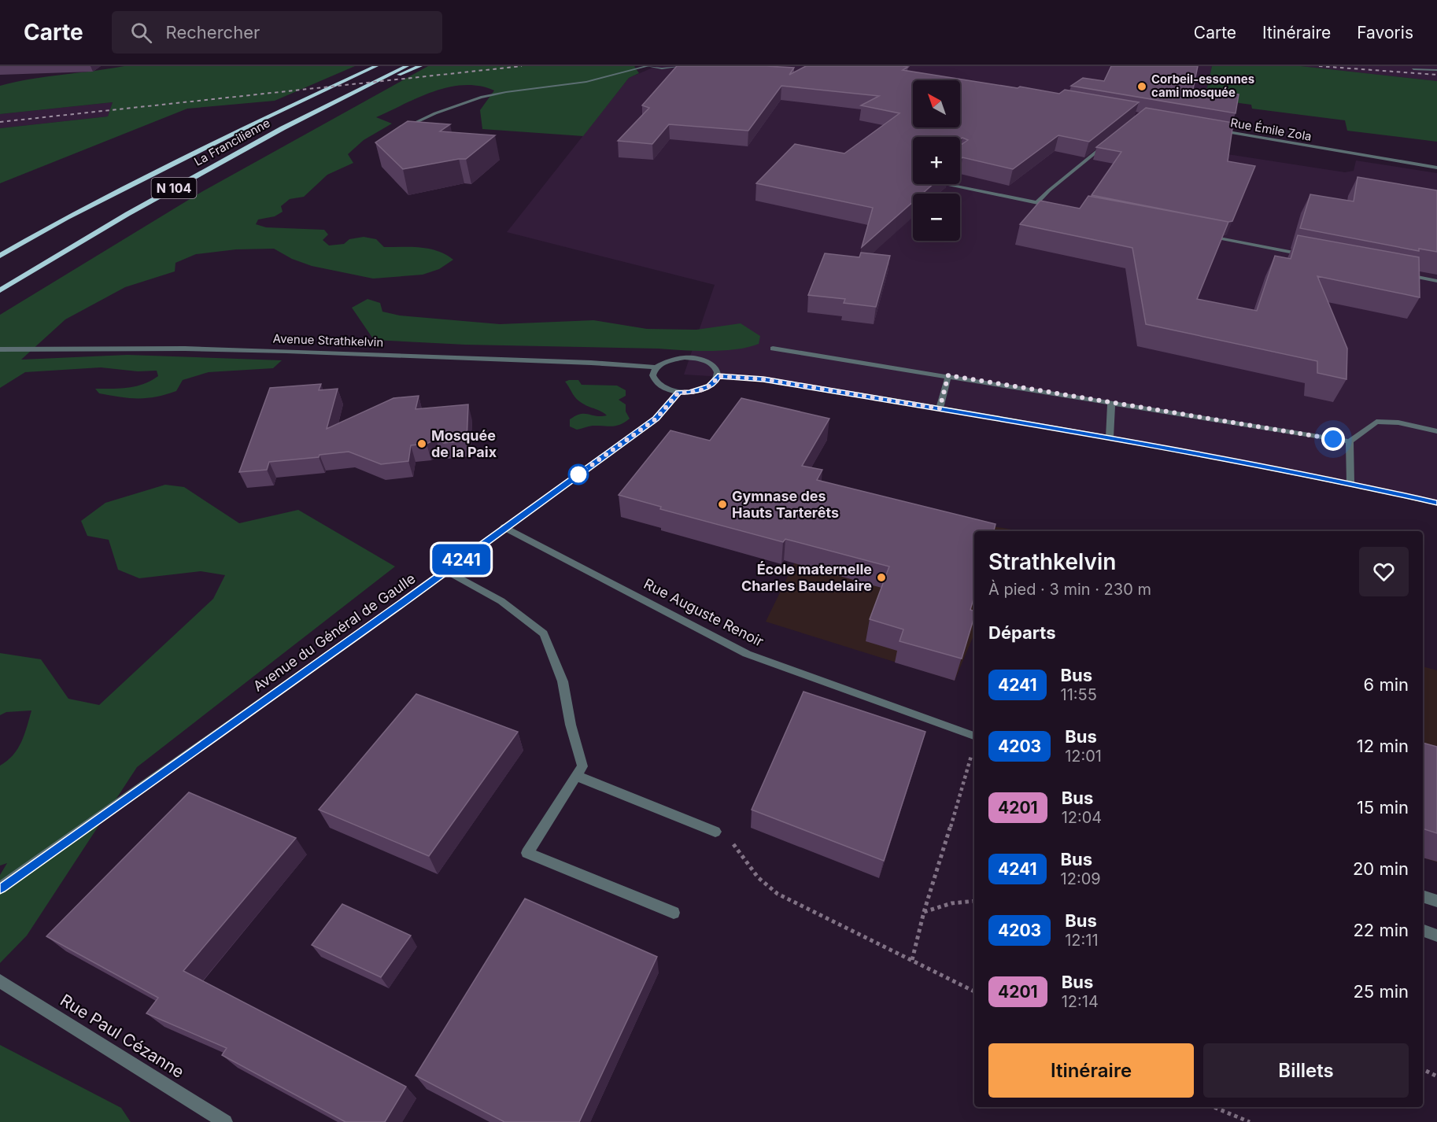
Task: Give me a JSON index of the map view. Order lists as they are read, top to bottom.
{
  "streets": {
    "highway": ["La Francilienne", "N 104"],
    "street": [
      "Rue Émile Zola",
      "Avenue Strathkelvin",
      "Rue Auguste Renoir",
      "Avenue du Général de Gaulle",
      "Rue Paul Cézanne"
    ]
  },
  "crossings": [
    ["Rue Auguste Renoir", "Avenue du Général de Gaulle"]
  ],
  "places": [
    "Corbeil-essonnes cami mosquée",
    "Mosquée de la Paix",
    "Gymnase des Hauts Tarterêts",
    "École maternelle Charles Baudelaire"
  ],
  "lines": ["bus line 4241"],
  "north": "top left",
  "page": {
    "header": "Carte",
    "search": "Rechercher",
    "nav": ["Carte", "Itinéraire", "Favoris"],
    "on_map": "4241",
    "map_buttons": ["+", "−"],
    "heading": [
      ["Strathkelvin", "À pied · 3 min · 230 m"],
      "Départs"
    ],
    "list": [
      {
        "mark": "4241",
        "name": "Bus",
        "note": "11:55",
        "value": "6 min"
      },
      {
        "mark": "4203",
        "name": "Bus",
        "note": "12:01",
        "value": "12 min"
      },
      {
        "mark": "4201",
        "name": "Bus",
        "note": "12:04",
        "value": "15 min"
      },
      {
        "mark": "4241",
        "name": "Bus",
        "note": "12:09",
        "value": "20 min"
      },
      {
        "mark": "4203",
        "name": "Bus",
        "note": "12:11",
        "value": "22 min"
      },
      {
        "mark": "4201",
        "name": "Bus",
        "note": "12:14",
        "value": "25 min"
      }
    ],
    "buttons": ["Itinéraire", "Billets"]
  }
}
